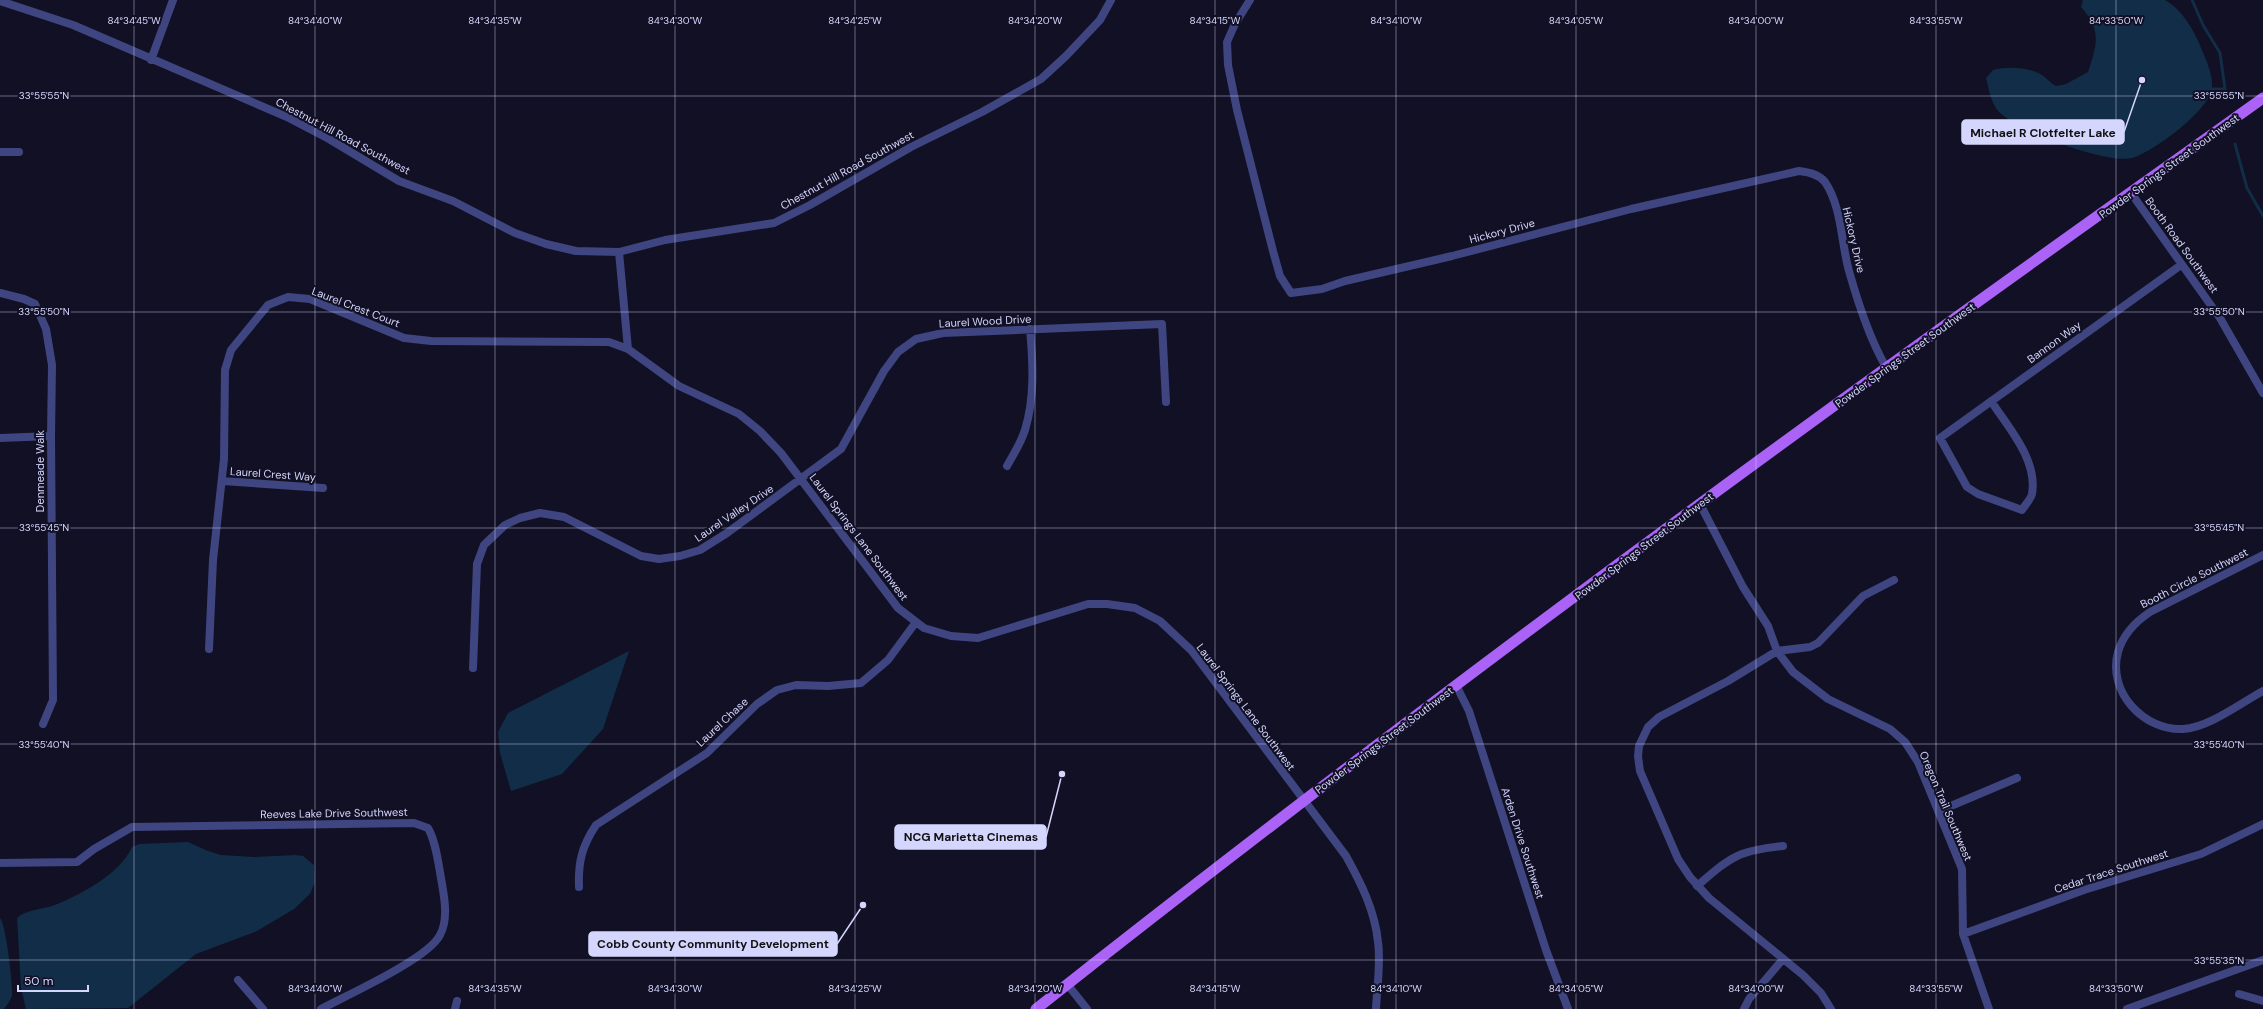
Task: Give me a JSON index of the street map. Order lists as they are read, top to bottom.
{
  "streets": {
    "main road": ["Powder Springs Street Southwest"],
    "street": [
      "Chestnut Hill Road Southwest",
      "Hickory Drive",
      "Booth Road Southwest",
      "Laurel Crest Court",
      "Laurel Wood Drive",
      "Bannon Way",
      "Denmeade Walk",
      "Laurel Crest Way",
      "Laurel Valley Drive",
      "Laurel Springs Lane Southwest",
      "Booth Circle Southwest",
      "Laurel Chase",
      "Oregon Trail Southwest",
      "Reeves Lake Drive Southwest",
      "Arden Drive Southwest",
      "Cedar Trace Southwest"
    ]
  },
  "crossings": [
    ["Powder Springs Street Southwest", "Hickory Drive"],
    ["Powder Springs Street Southwest", "Booth Road Southwest"],
    ["Powder Springs Street Southwest", "Laurel Springs Lane Southwest"],
    ["Powder Springs Street Southwest", "Oregon Trail Southwest"],
    ["Powder Springs Street Southwest", "Arden Drive Southwest"],
    ["Booth Road Southwest", "Bannon Way"],
    ["Laurel Crest Court", "Laurel Crest Way"],
    ["Laurel Crest Court", "Laurel Springs Lane Southwest"],
    ["Laurel Wood Drive", "Laurel Valley Drive"],
    ["Laurel Wood Drive", "Laurel Springs Lane Southwest"],
    ["Laurel Valley Drive", "Laurel Springs Lane Southwest"],
    ["Laurel Springs Lane Southwest", "Laurel Chase"],
    ["Oregon Trail Southwest", "Cedar Trace Southwest"]
  ],
  "places": ["Michael R Clotfelter Lake", "NCG Marietta Cinemas", "Cobb County Community Development"],
  "scale_bar": "50 m",
  "coordinates": [
    "84°34'45\"W",
    "84°34'40\"W",
    "84°34'35\"W",
    "84°34'30\"W",
    "84°34'25\"W",
    "84°34'20\"W",
    "84°34'15\"W",
    "84°34'10\"W",
    "84°34'05\"W",
    "84°34'00\"W",
    "84°33'55\"W",
    "84°33'50\"W",
    "33°55'55\"N",
    "33°55'50\"N",
    "33°55'45\"N",
    "33°55'40\"N",
    "33°55'35\"N"
  ]
}
